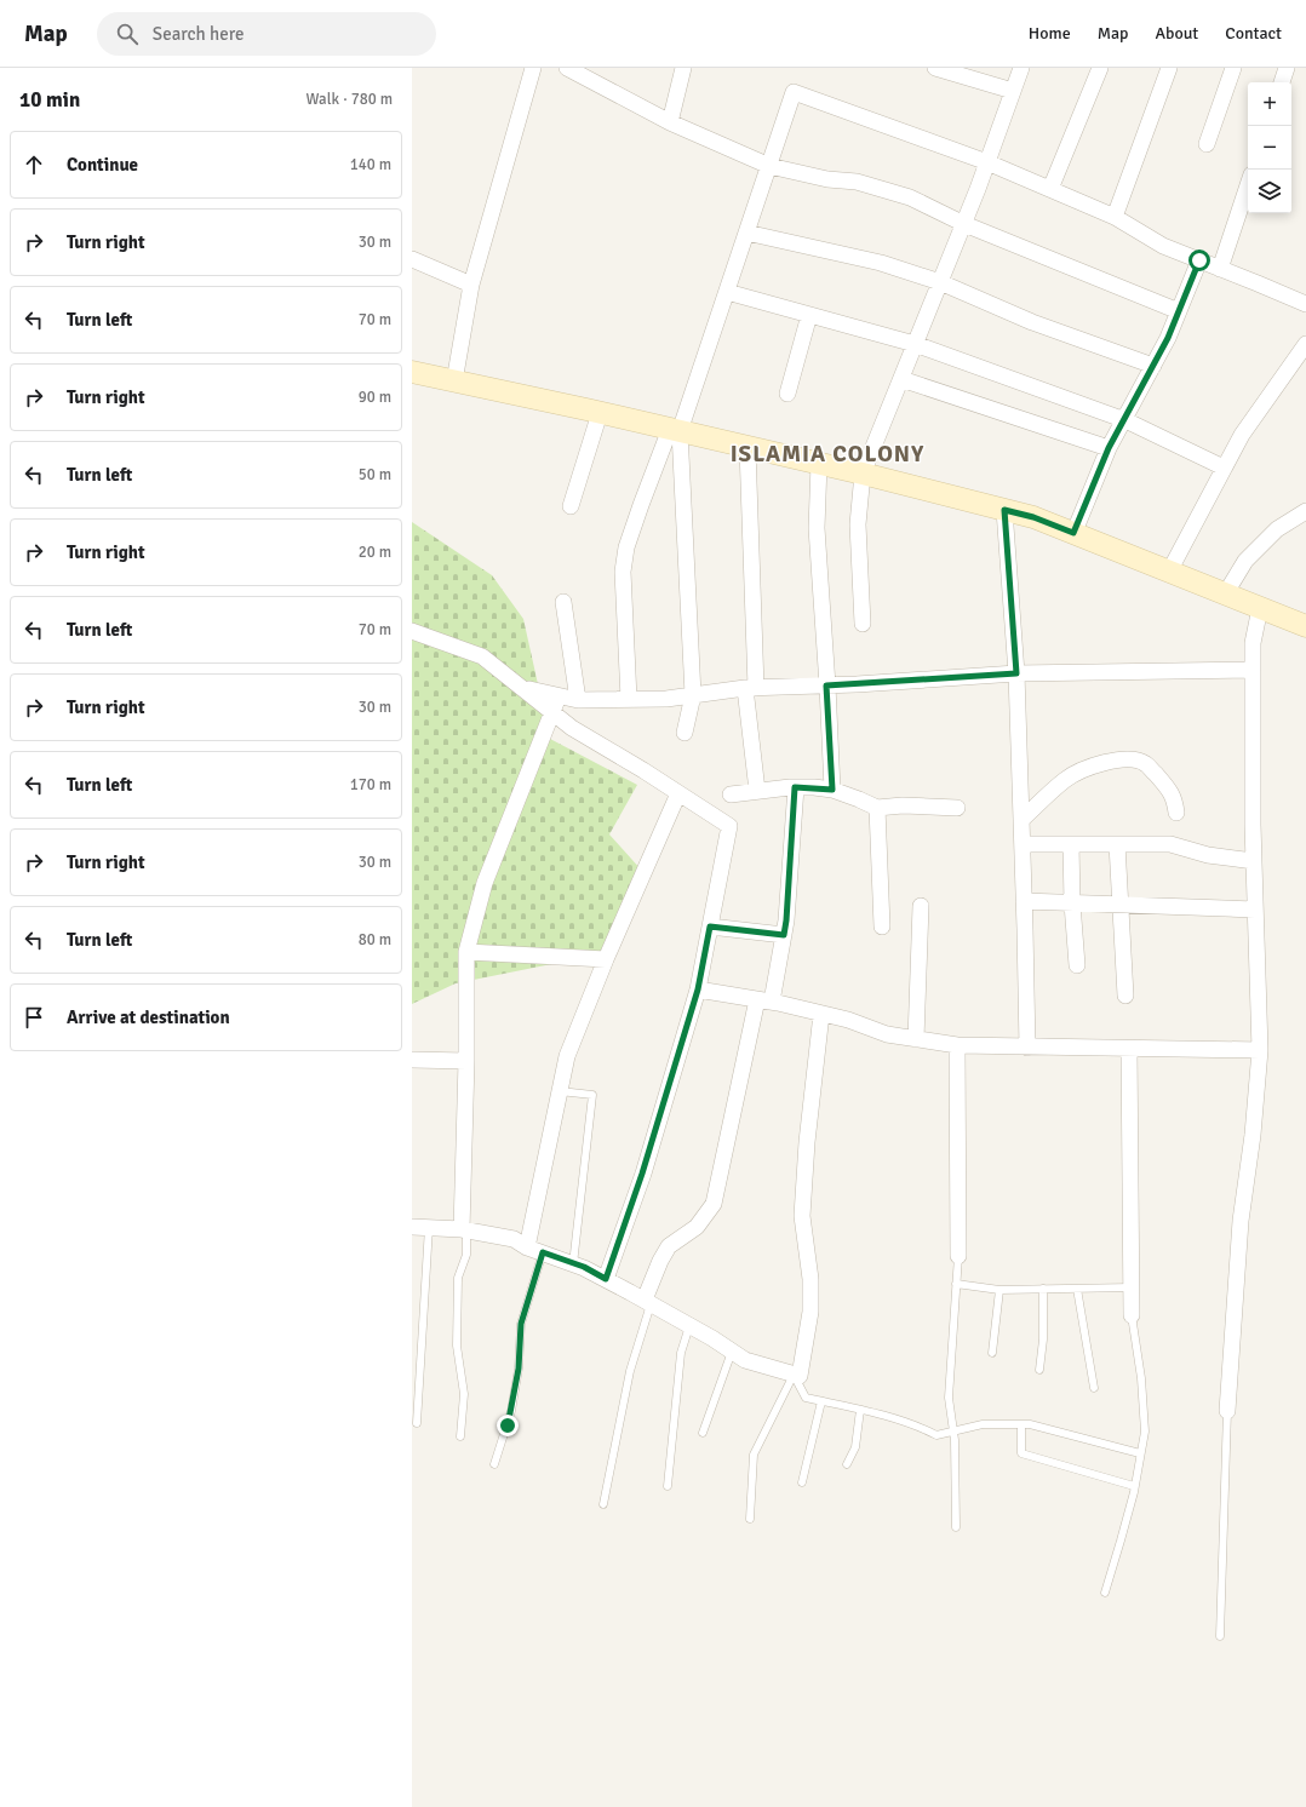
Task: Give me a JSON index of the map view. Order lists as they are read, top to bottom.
{
  "districts": ["ISLAMIA COLONY"],
  "page": {
    "header": "Map",
    "search": "Search here",
    "nav": [
      "Home",
      "Map",
      "About",
      "Contact"
    ],
    "heading": ["10 min", "Walk · 780 m"],
    "map_buttons": ["+", "−"],
    "list": [
      ["Continue", "140 m"],
      ["Turn right", "30 m"],
      ["Turn left", "70 m"],
      ["Turn right", "90 m"],
      ["Turn left", "50 m"],
      ["Turn right", "20 m"],
      ["Turn left", "70 m"],
      ["Turn right", "30 m"],
      ["Turn left", "170 m"],
      ["Turn right", "30 m"],
      ["Turn left", "80 m"],
      "Arrive at destination"
    ]
  }
}
